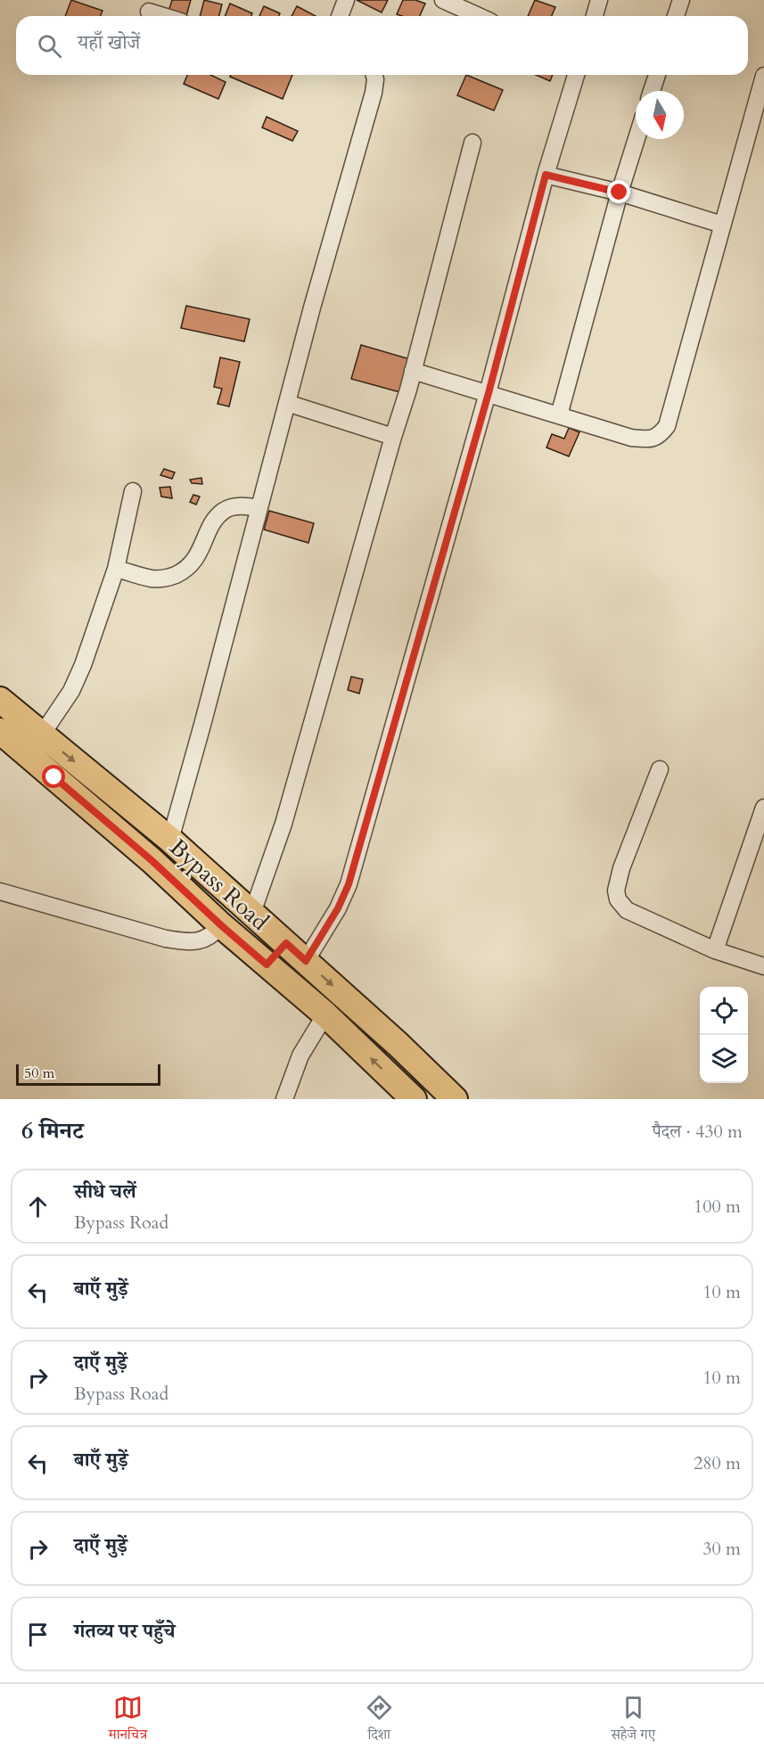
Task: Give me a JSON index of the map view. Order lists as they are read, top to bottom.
{
  "streets": {
    "main road": ["Bypass Road"]
  },
  "scale_bar": "50 m",
  "north": "bottom",
  "page": {
    "search": "यहाँ खोजें",
    "scale": "50 m",
    "heading": ["6 मिनट", "पैदल · 430 m"],
    "list": [
      ["सीधे चलें", "Bypass Road", "100 m"],
      ["बाएँ मुड़ें", "10 m"],
      ["दाएँ मुड़ें", "Bypass Road", "10 m"],
      ["बाएँ मुड़ें", "280 m"],
      ["दाएँ मुड़ें", "30 m"],
      "गंतव्य पर पहुँचे"
    ],
    "nav": ["मानचित्र", "दिशा", "सहेजे गए"]
  }
}
